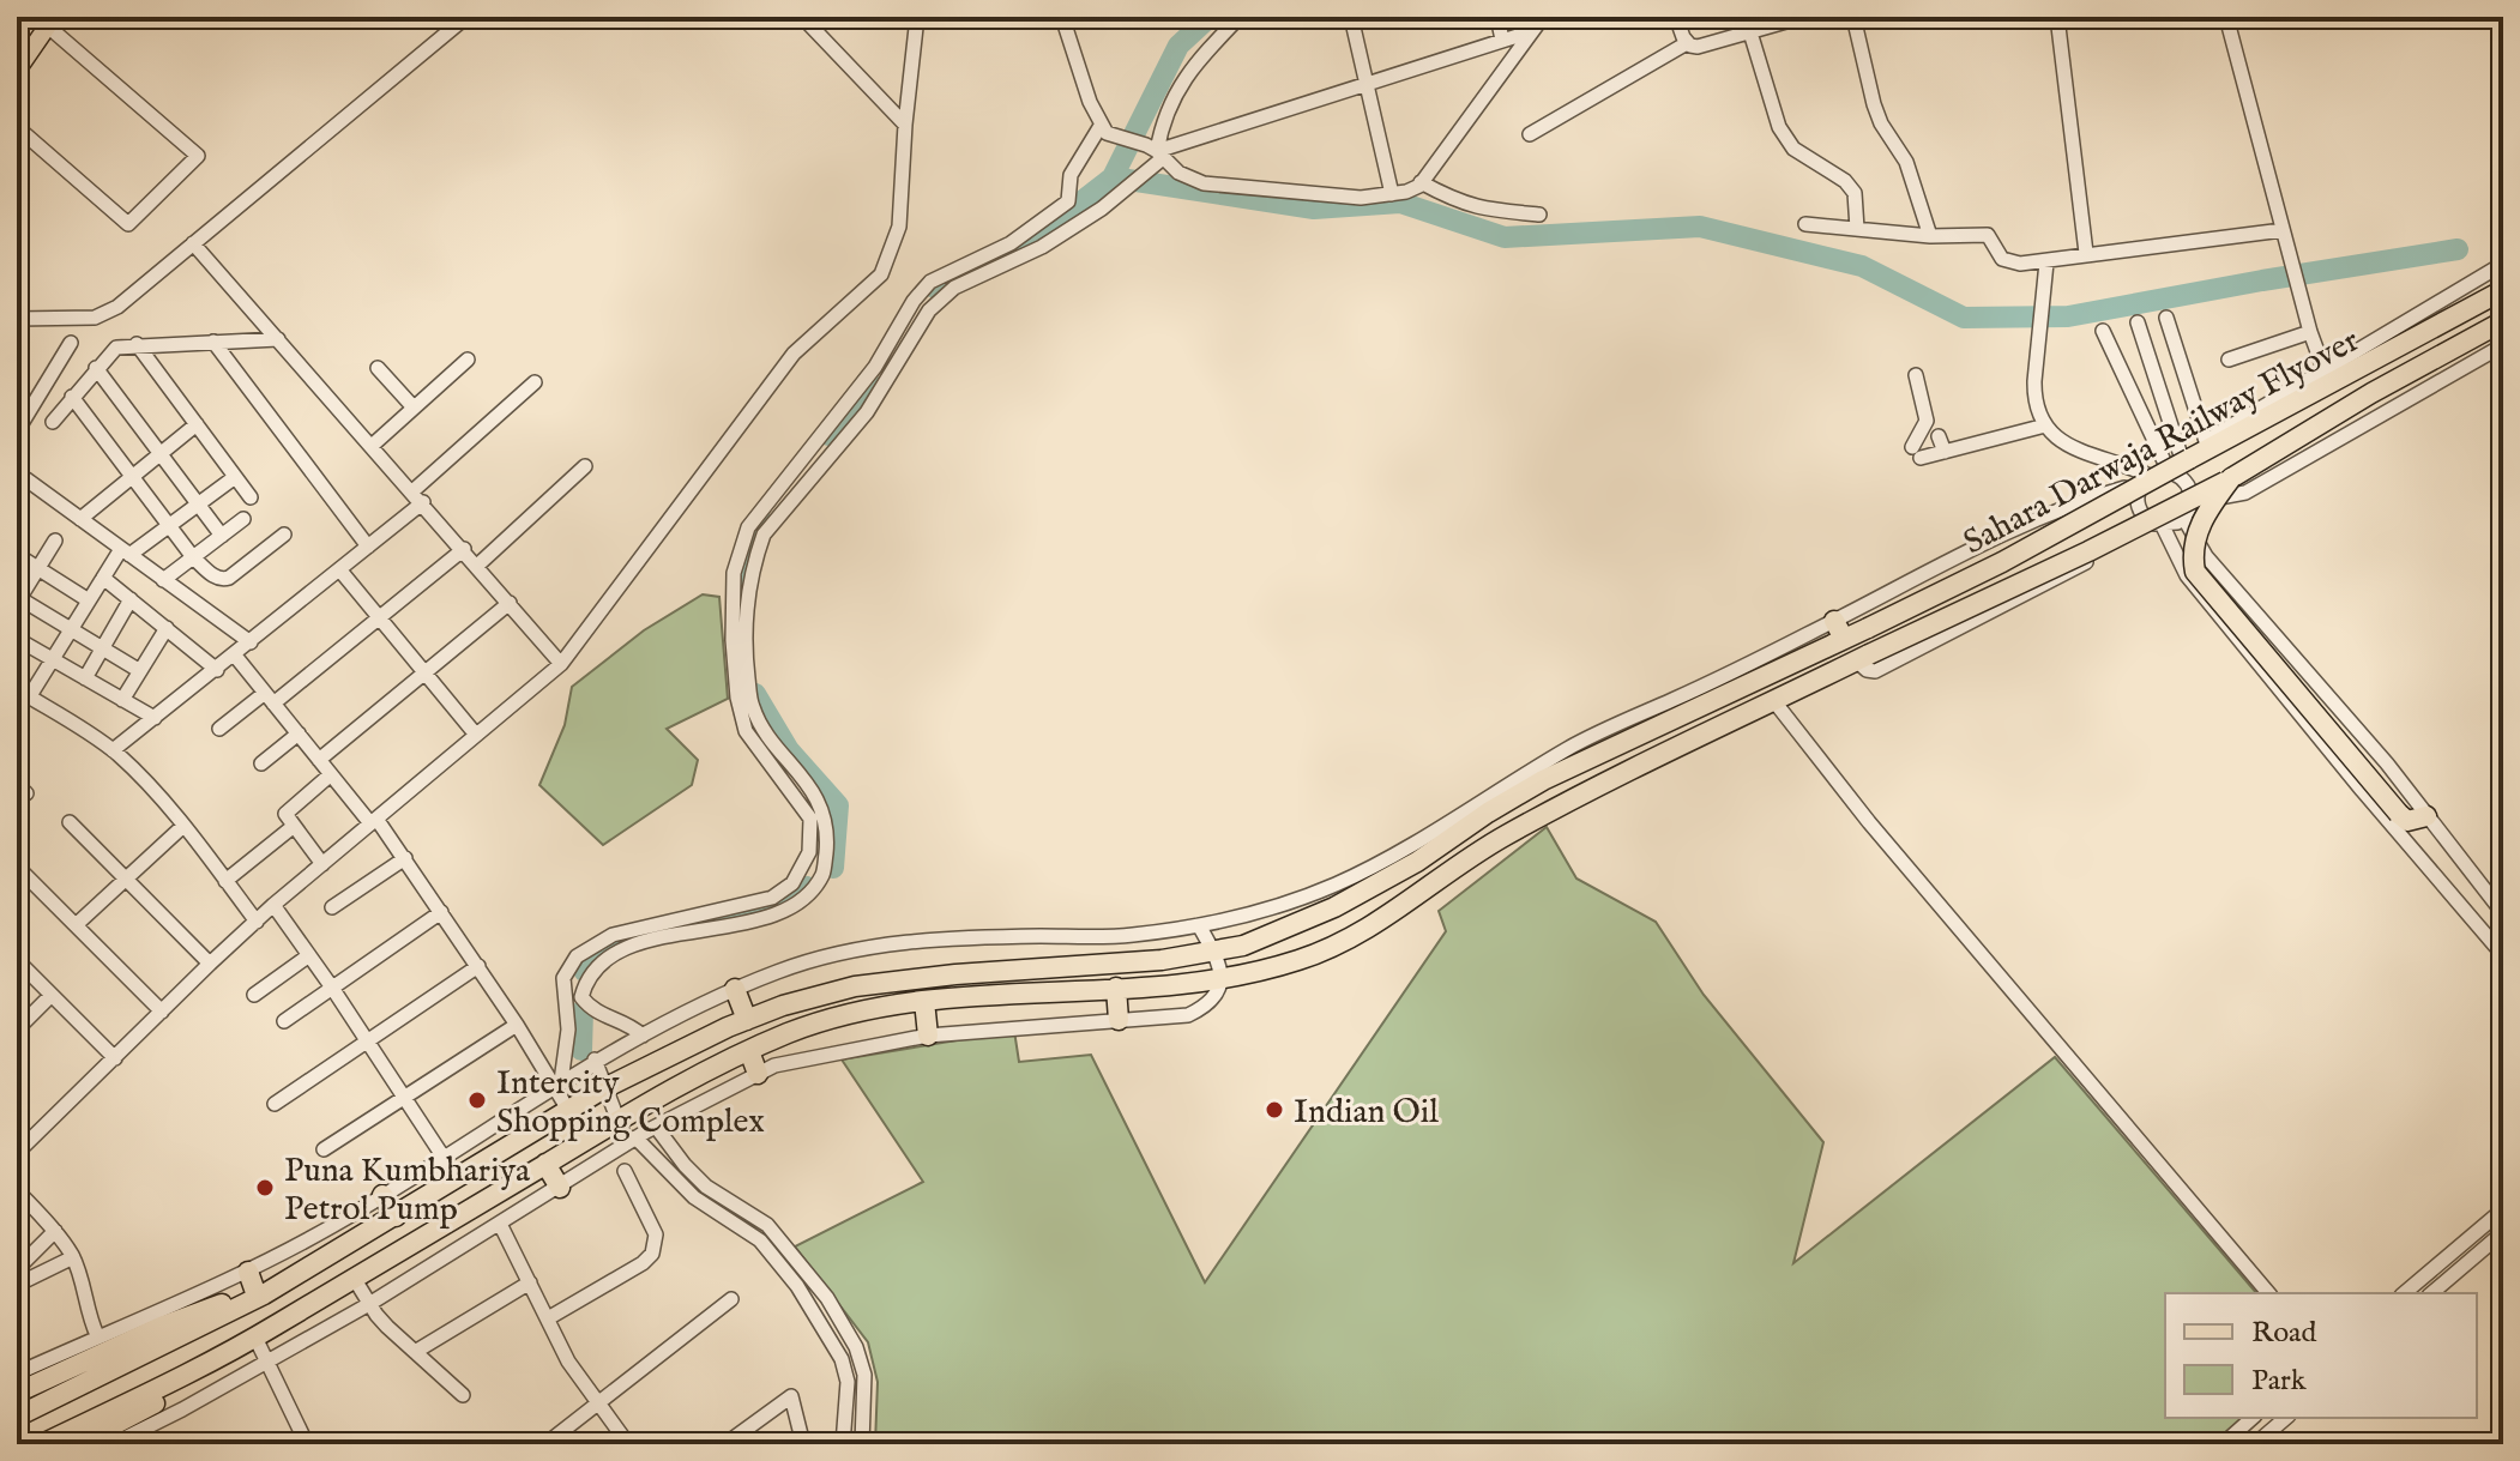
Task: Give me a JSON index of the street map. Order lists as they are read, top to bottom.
{
  "streets": {
    "highway": ["Sahara Darwaja Railway Flyover"]
  },
  "places": ["Intercity Shopping Complex", "Indian Oil", "Puna Kumbhariya Petrol Pump"],
  "legend": ["Road", "Park"]
}
